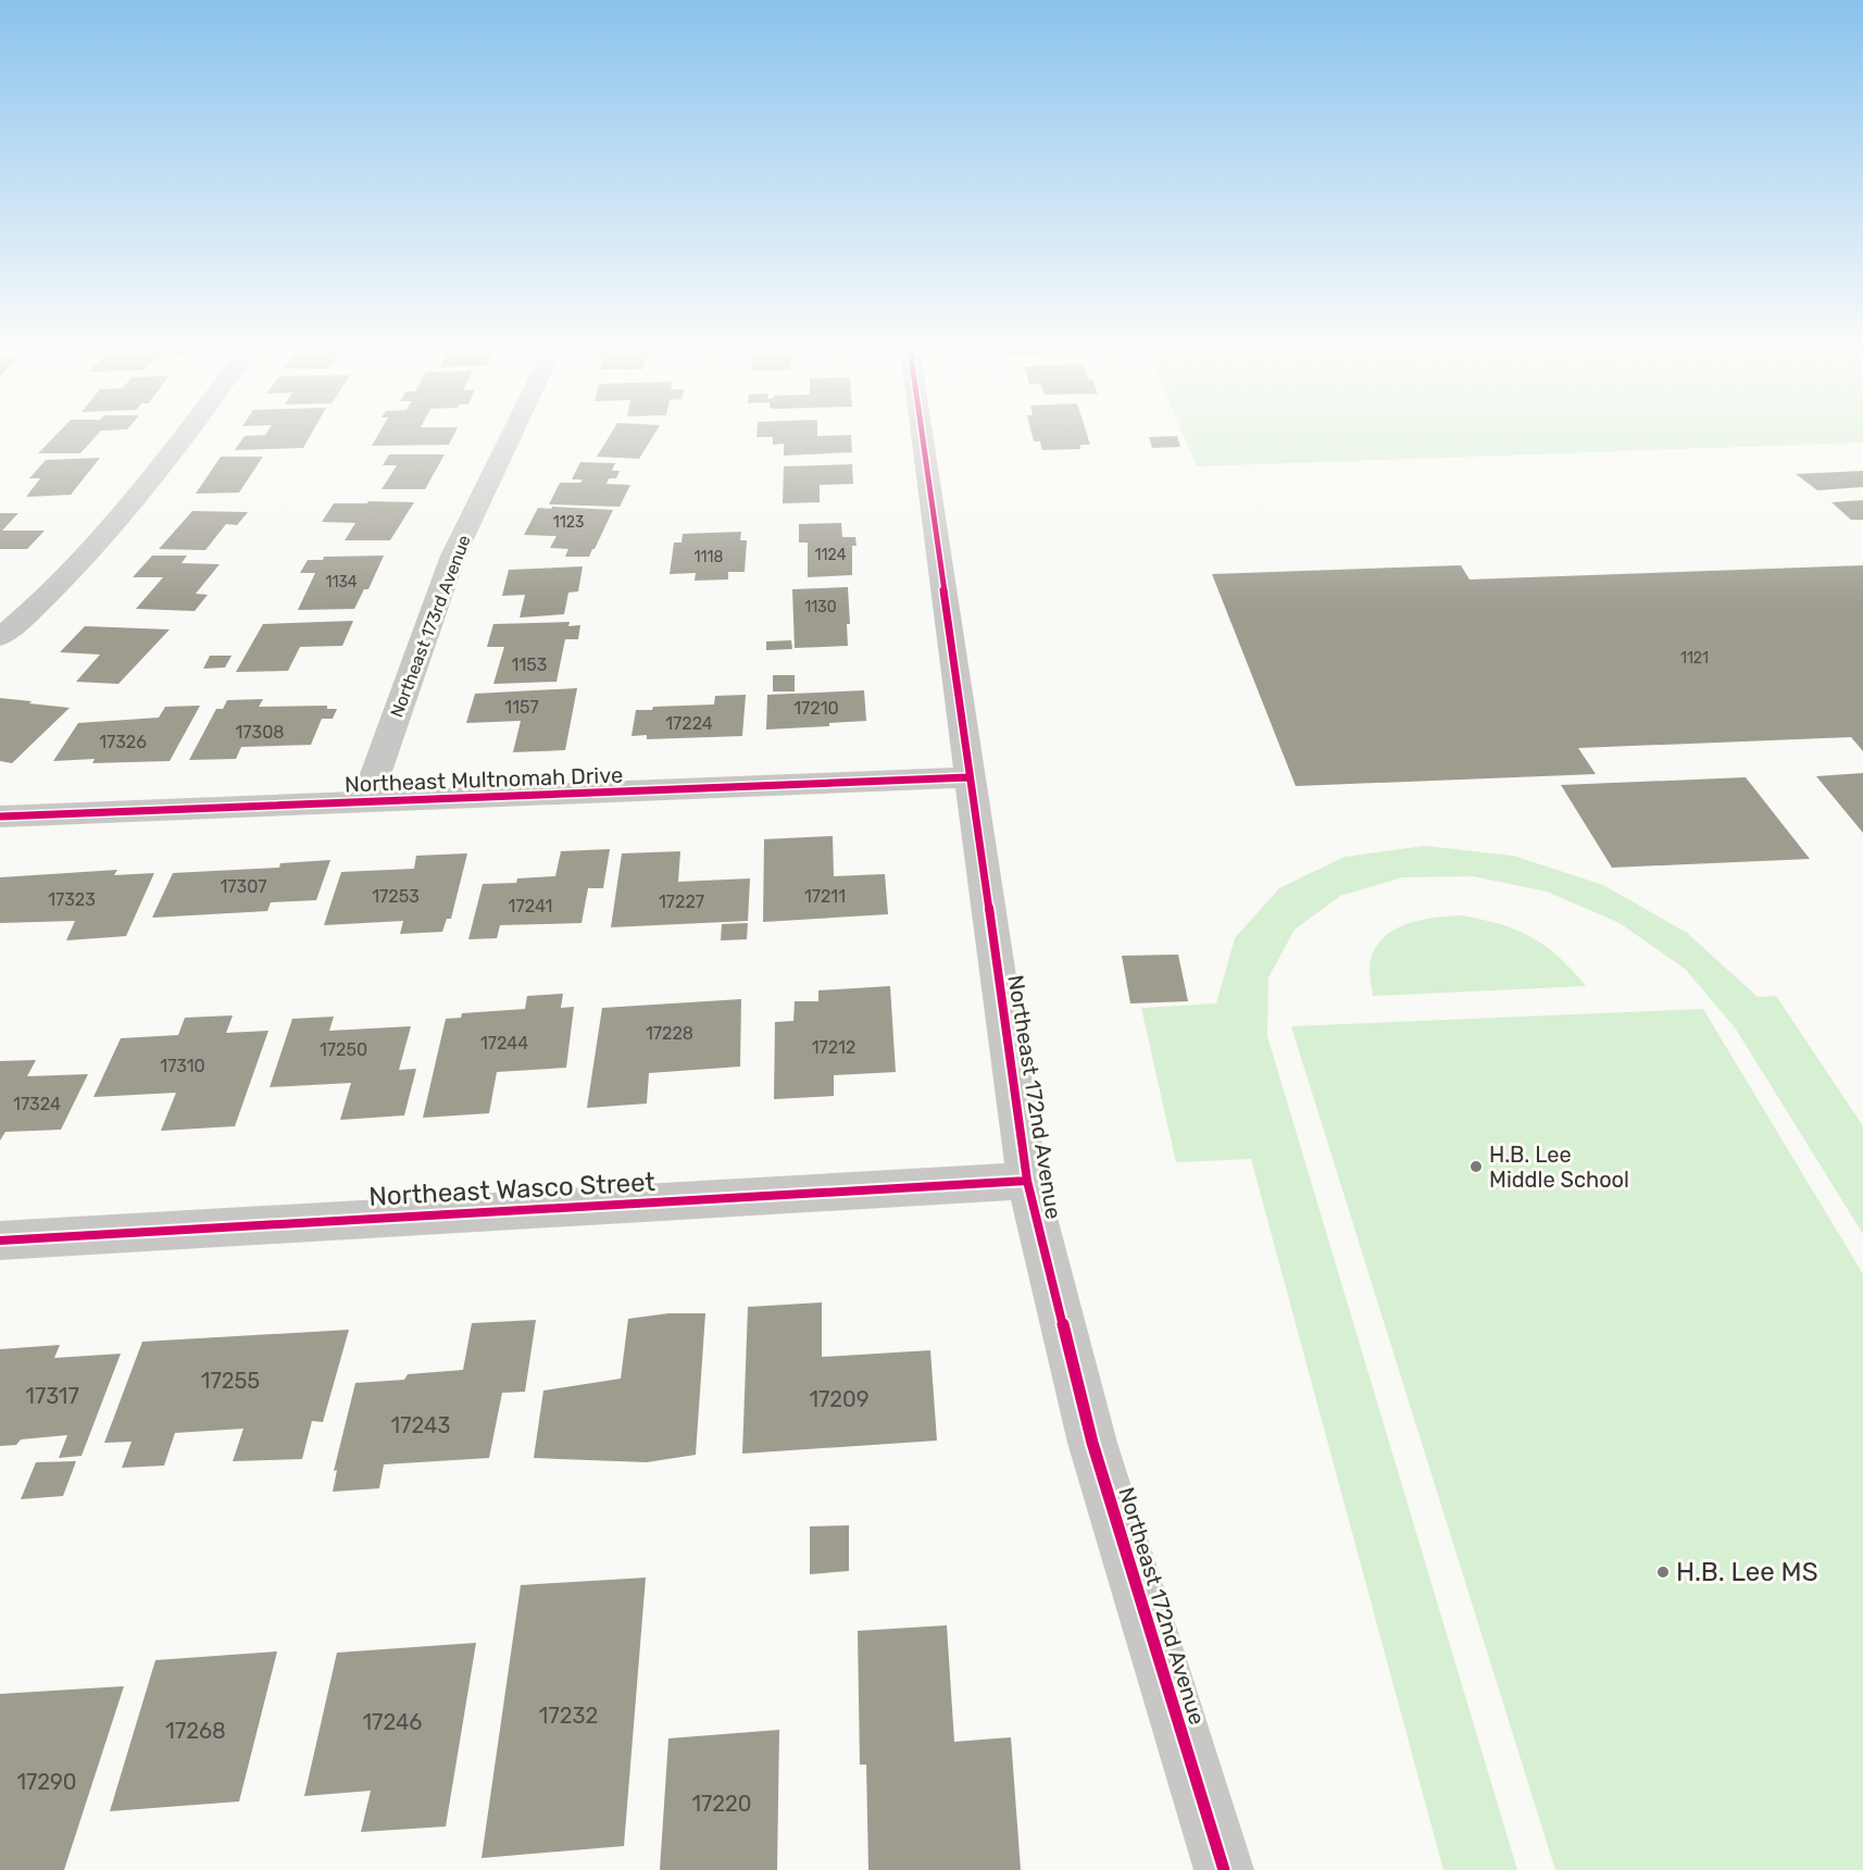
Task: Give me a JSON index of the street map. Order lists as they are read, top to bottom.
{
  "streets": {
    "street": [
      "Northeast 173rd Avenue",
      "Northeast Multnomah Drive",
      "Northeast 172nd Avenue",
      "Northeast Wasco Street"
    ]
  },
  "crossings": [
    ["Northeast 173rd Avenue", "Northeast Multnomah Drive"],
    ["Northeast Multnomah Drive", "Northeast 172nd Avenue"],
    ["Northeast 172nd Avenue", "Northeast Wasco Street"]
  ],
  "places": ["H.B. Lee Middle School", "H.B. Lee MS"],
  "house_numbers": [
    "1123",
    "1124",
    "1118",
    "1134",
    "1130",
    "1121",
    "1153",
    "1157",
    "17210",
    "17224",
    "17308",
    "17326",
    "17307",
    "17253",
    "17211",
    "17323",
    "17227",
    "17241",
    "17228",
    "17244",
    "17212",
    "17250",
    "17310",
    "17324",
    "17255",
    "17317",
    "17209",
    "17243",
    "17232",
    "17246",
    "17268",
    "17290",
    "17220"
  ]
}
